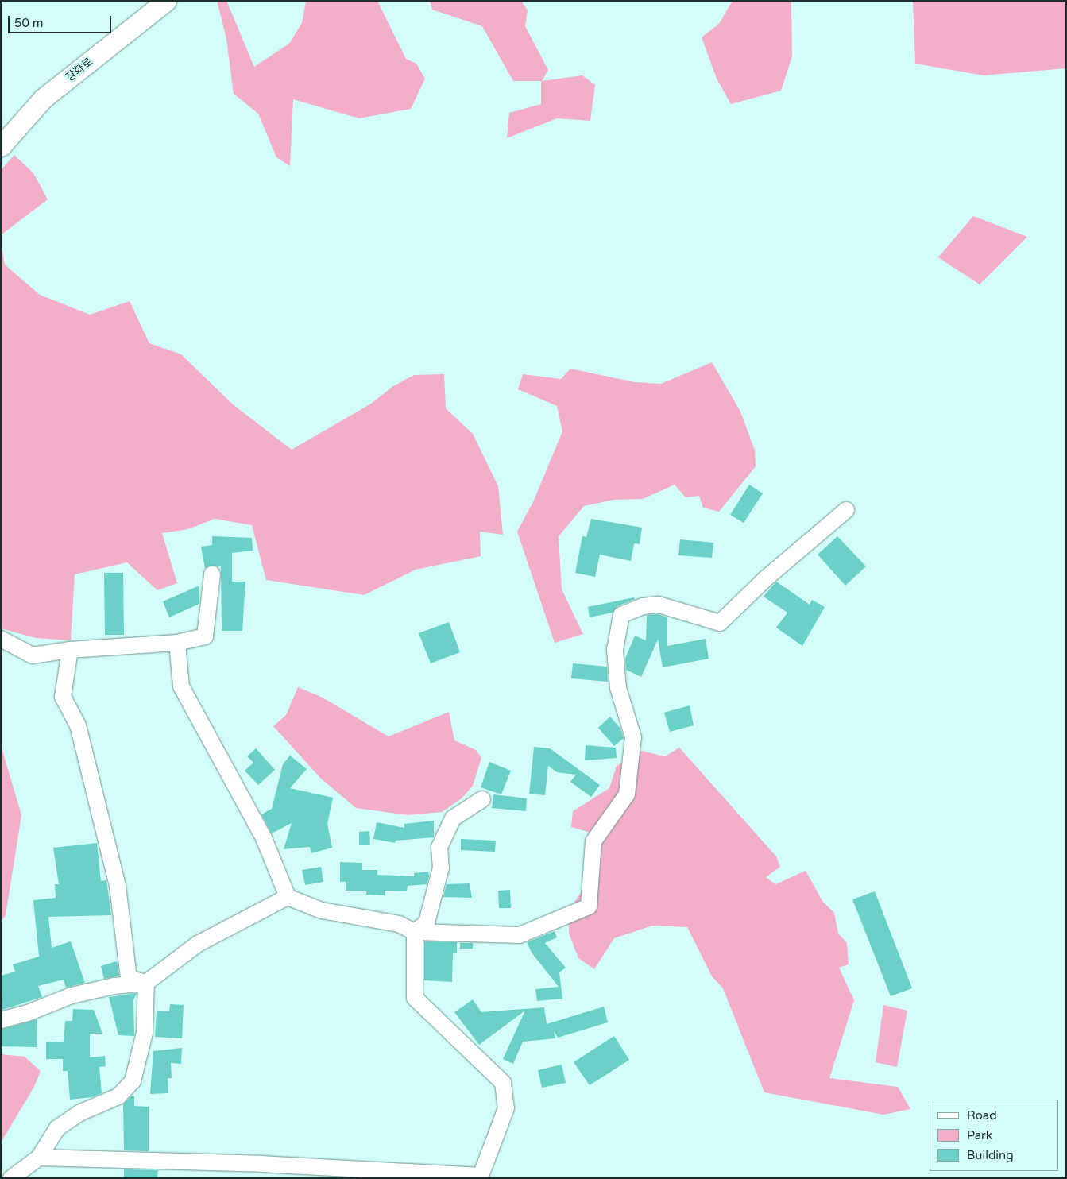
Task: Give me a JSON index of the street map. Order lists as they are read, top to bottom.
{
  "streets": {
    "street": ["장화로"]
  },
  "legend": ["Road", "Park", "Building"],
  "scale_bar": "50 m"
}
